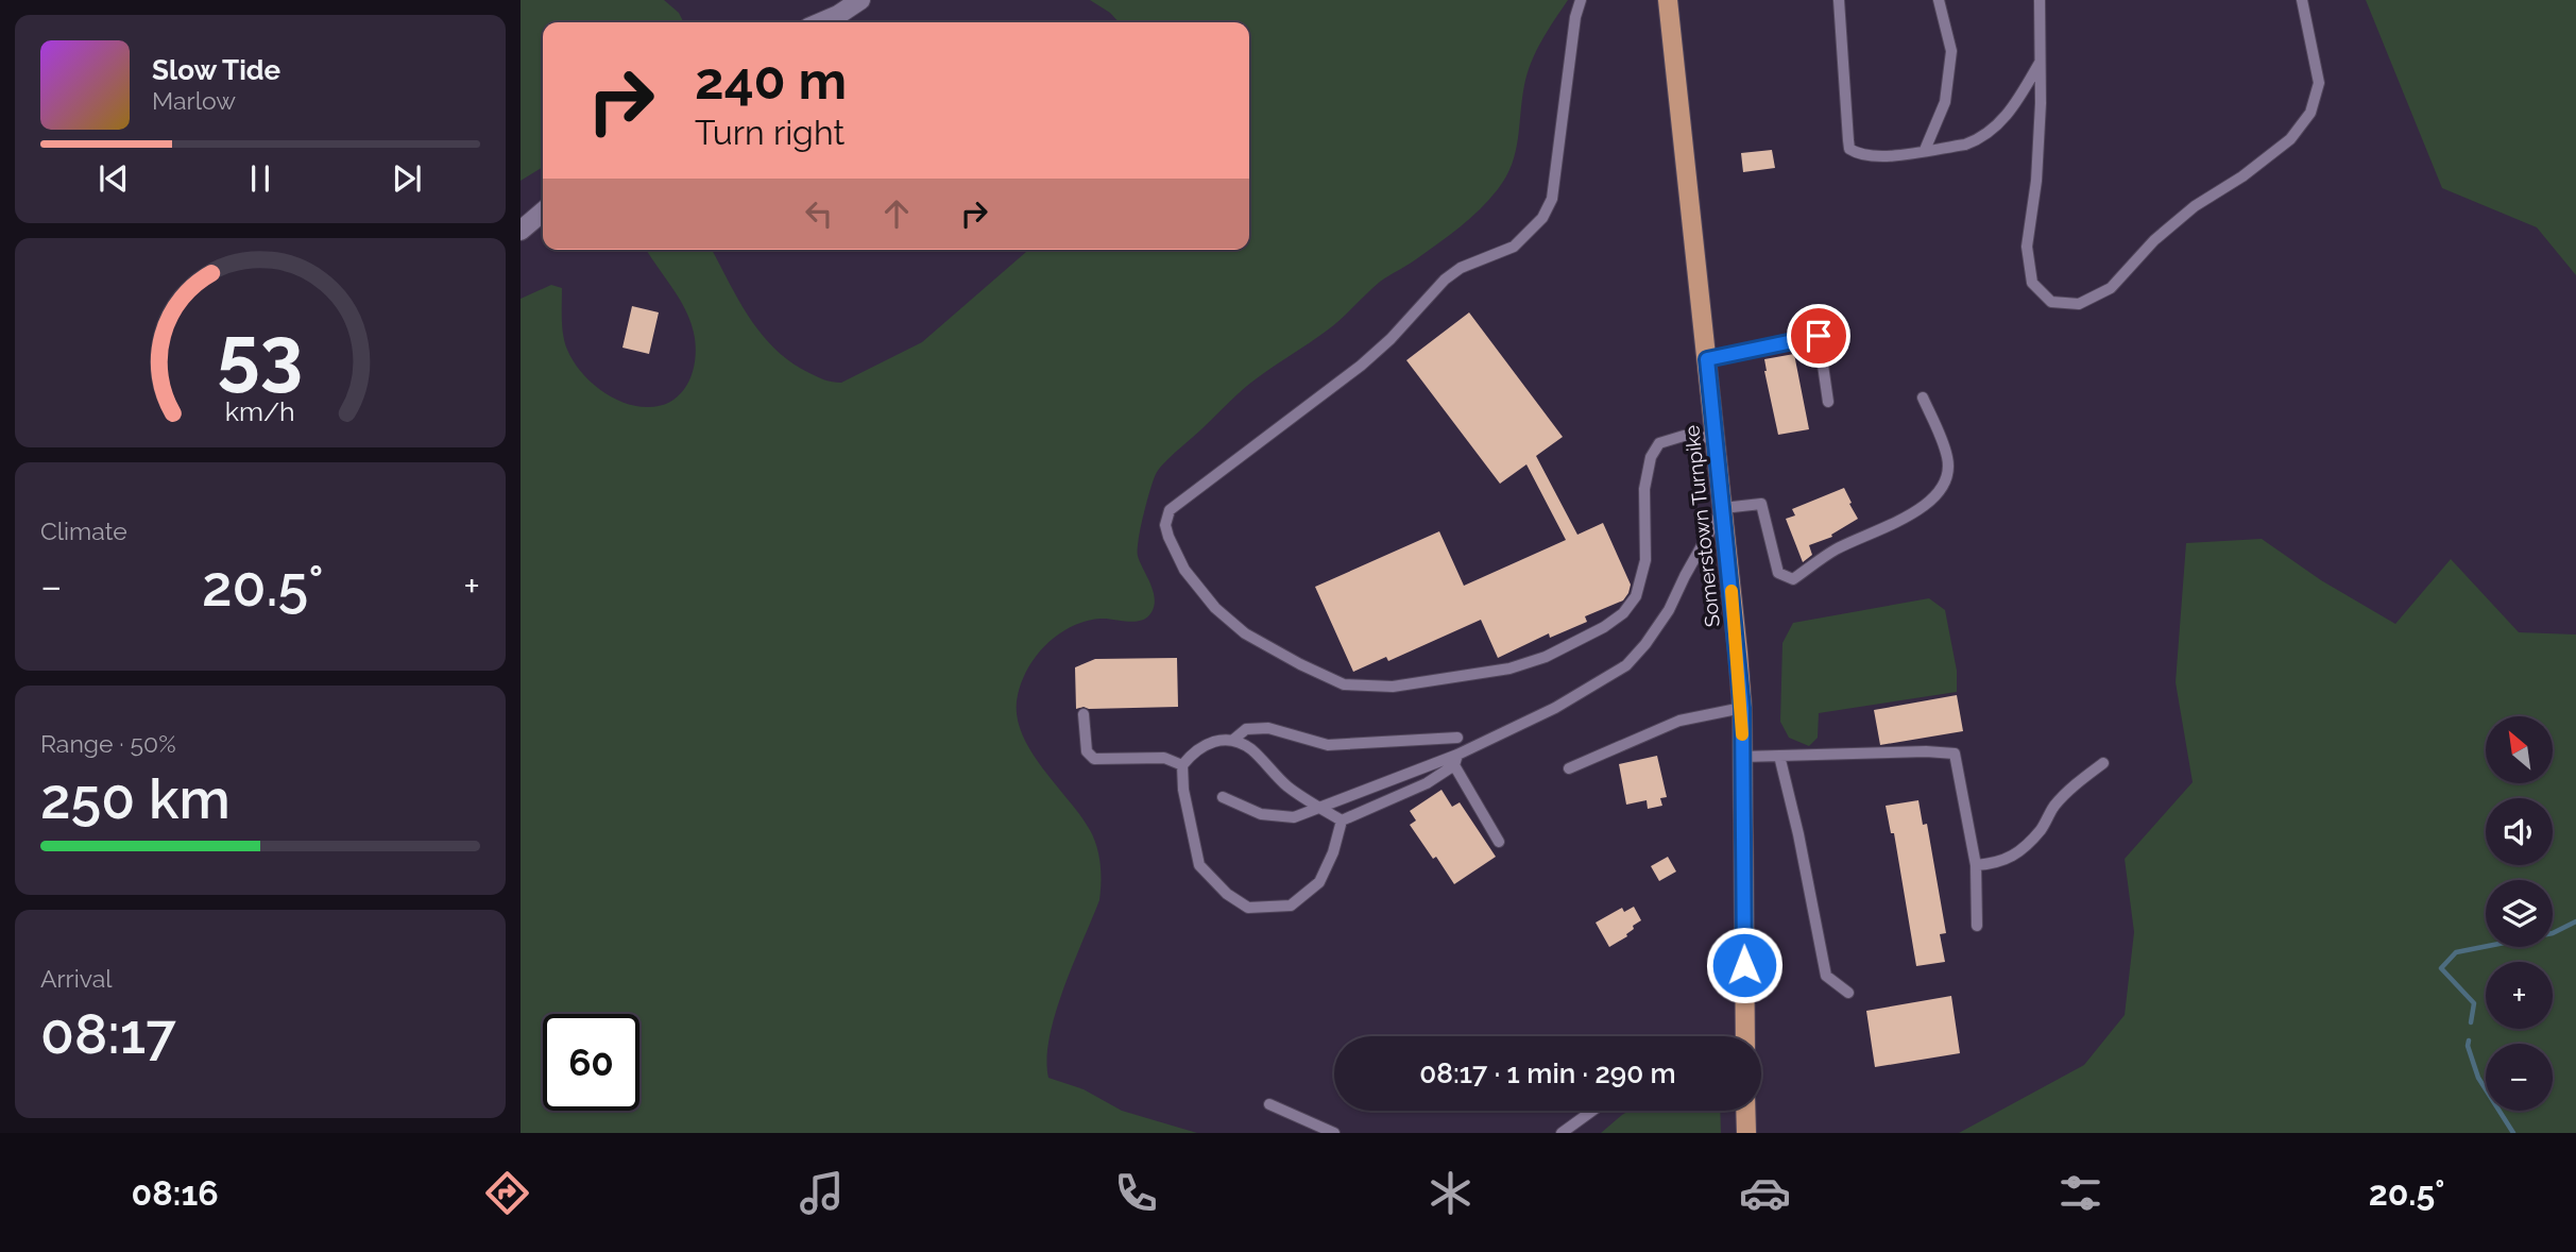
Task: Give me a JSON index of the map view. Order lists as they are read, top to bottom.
{
  "streets": {
    "main road": ["Somerstown Turnpike"]
  },
  "north": "top left",
  "page": {
    "turn": ["240 m", "Turn right"],
    "song": ["Slow Tide", "Marlow"],
    "tile": [
      "Climate",
      ["Range · 50%", "250 km"],
      ["Arrival", "08:17"]
    ],
    "heat": ["−", "20.5°", "+"],
    "map_buttons": ["+", "−"],
    "limit": "60",
    "trip": "08:17 · 1 min · 290 m",
    "tabs": ["08:16", "20.5°"],
    "gauge": ["53", "km/h"]
  }
}
